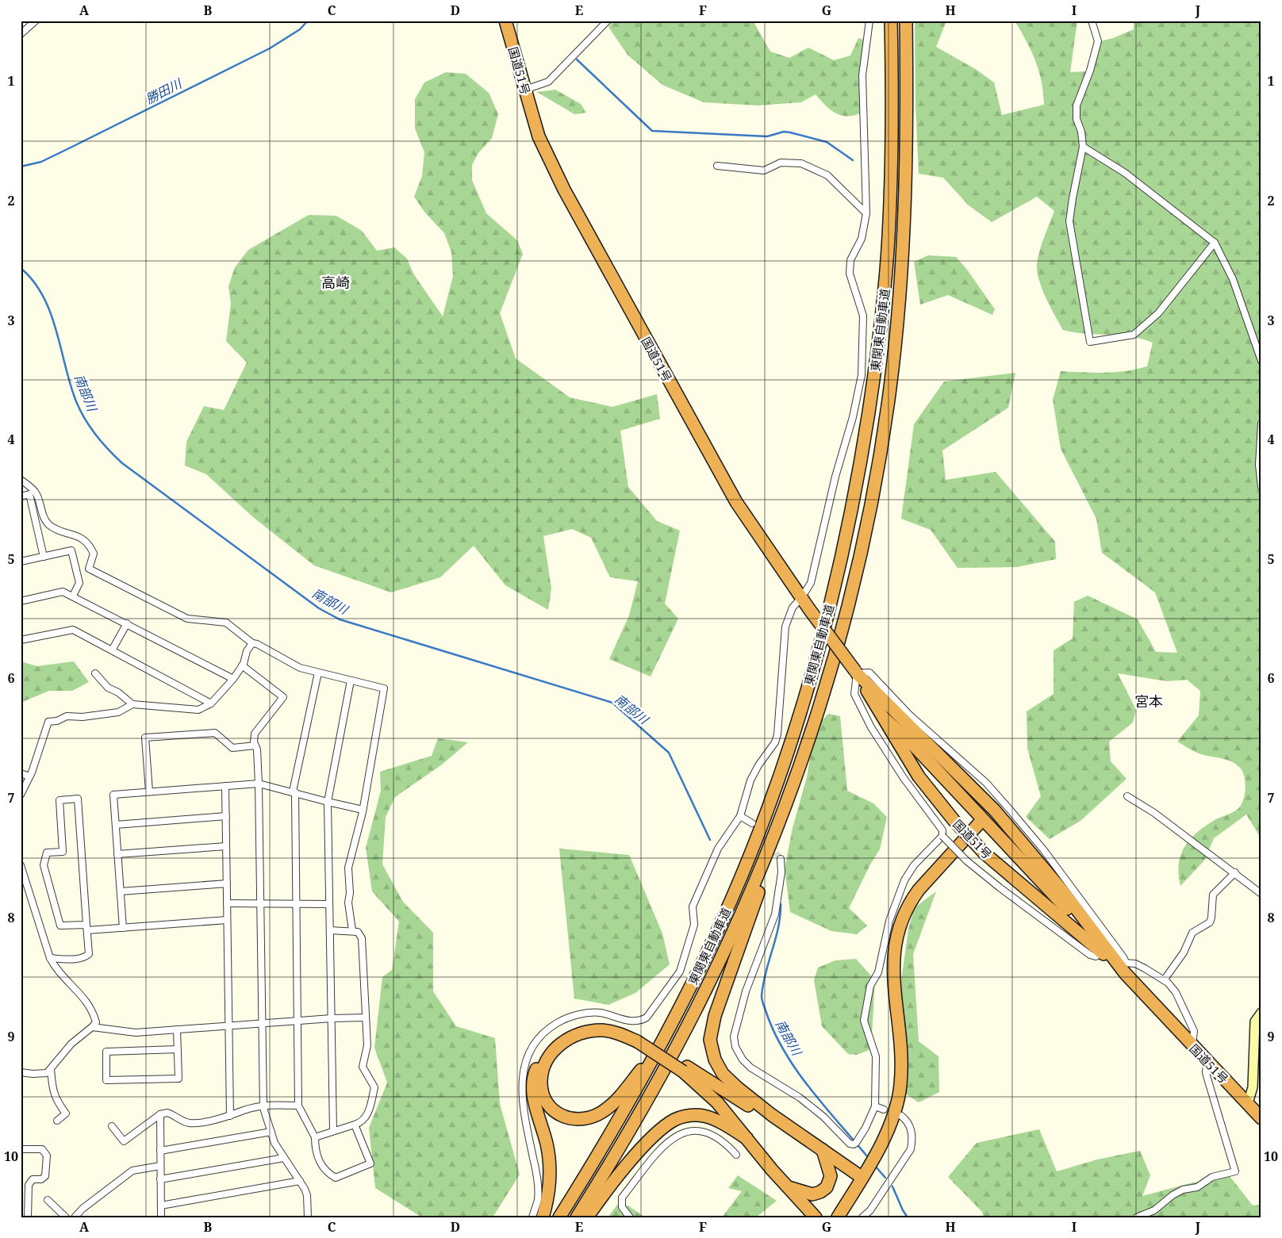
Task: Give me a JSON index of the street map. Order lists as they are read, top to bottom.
{
  "streets": {
    "highway": ["国道51号", "東関東自動車道"]
  },
  "districts": ["高崎", "宮本"],
  "water": ["勝田川", "南部川"],
  "grid": {
    "columns": [
      "A",
      "B",
      "C",
      "D",
      "E",
      "F",
      "G",
      "H",
      "I",
      "J"
    ],
    "rows": [
      "1",
      "2",
      "3",
      "4",
      "5",
      "6",
      "7",
      "8",
      "9",
      "10"
    ]
  }
}
